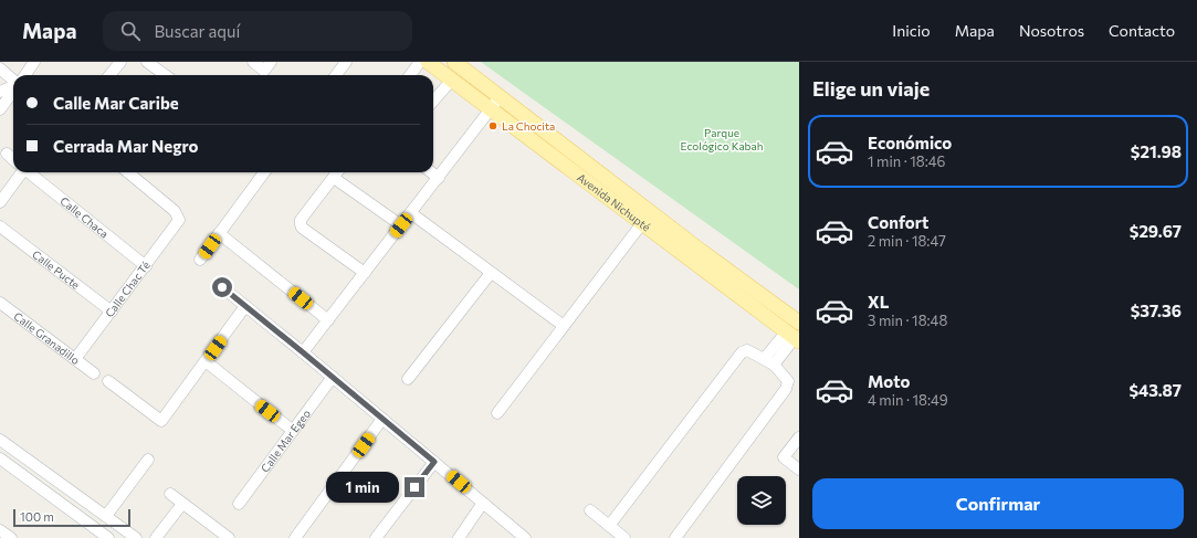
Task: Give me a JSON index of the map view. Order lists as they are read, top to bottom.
{
  "streets": {
    "main road": ["Avenida Nichupté"],
    "street": [
      "Calle Chaca",
      "Calle Pucte",
      "Calle Chac Té",
      "Calle Granadillo",
      "Calle Mar Egeo"
    ]
  },
  "crossings": [
    ["Calle Chaca", "Calle Chac Té"],
    ["Calle Pucte", "Calle Chac Té"],
    ["Calle Chac Té", "Calle Granadillo"]
  ],
  "parks": ["Parque Ecológico Kabah"],
  "places": ["La Chocita"],
  "scale_bar": "100 m",
  "page": {
    "header": "Mapa",
    "search": "Buscar aquí",
    "nav": [
      "Inicio",
      "Mapa",
      "Nosotros",
      "Contacto"
    ],
    "heading": "Elige un viaje",
    "banner": ["Calle Mar Caribe", "Cerrada Mar Negro"],
    "list": [
      {
        "name": "Económico",
        "note": "1 min · 18:46",
        "value": "$21.98"
      },
      {
        "name": "Confort",
        "note": "2 min · 18:47",
        "value": "$29.67"
      },
      {
        "name": "XL",
        "note": "3 min · 18:48",
        "value": "$37.36"
      },
      {
        "name": "Moto",
        "note": "4 min · 18:49",
        "value": "$43.87"
      }
    ],
    "buttons": "Confirmar",
    "bubble": "1 min",
    "scale": "100 m"
  }
}
